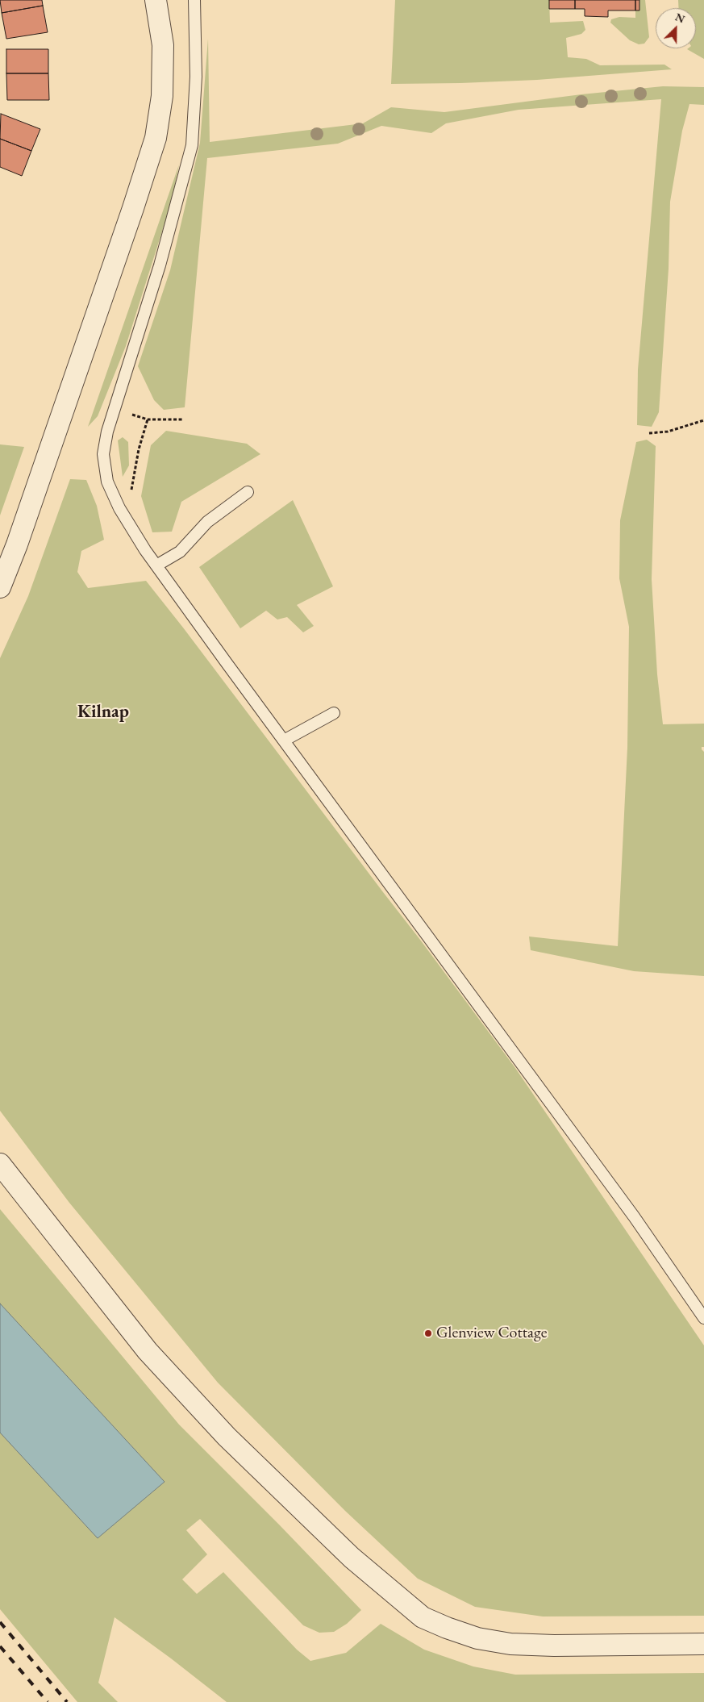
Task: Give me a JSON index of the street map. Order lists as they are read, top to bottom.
{
  "districts": ["Kilnap"],
  "places": ["Glenview Cottage"],
  "north": "top right"
}
